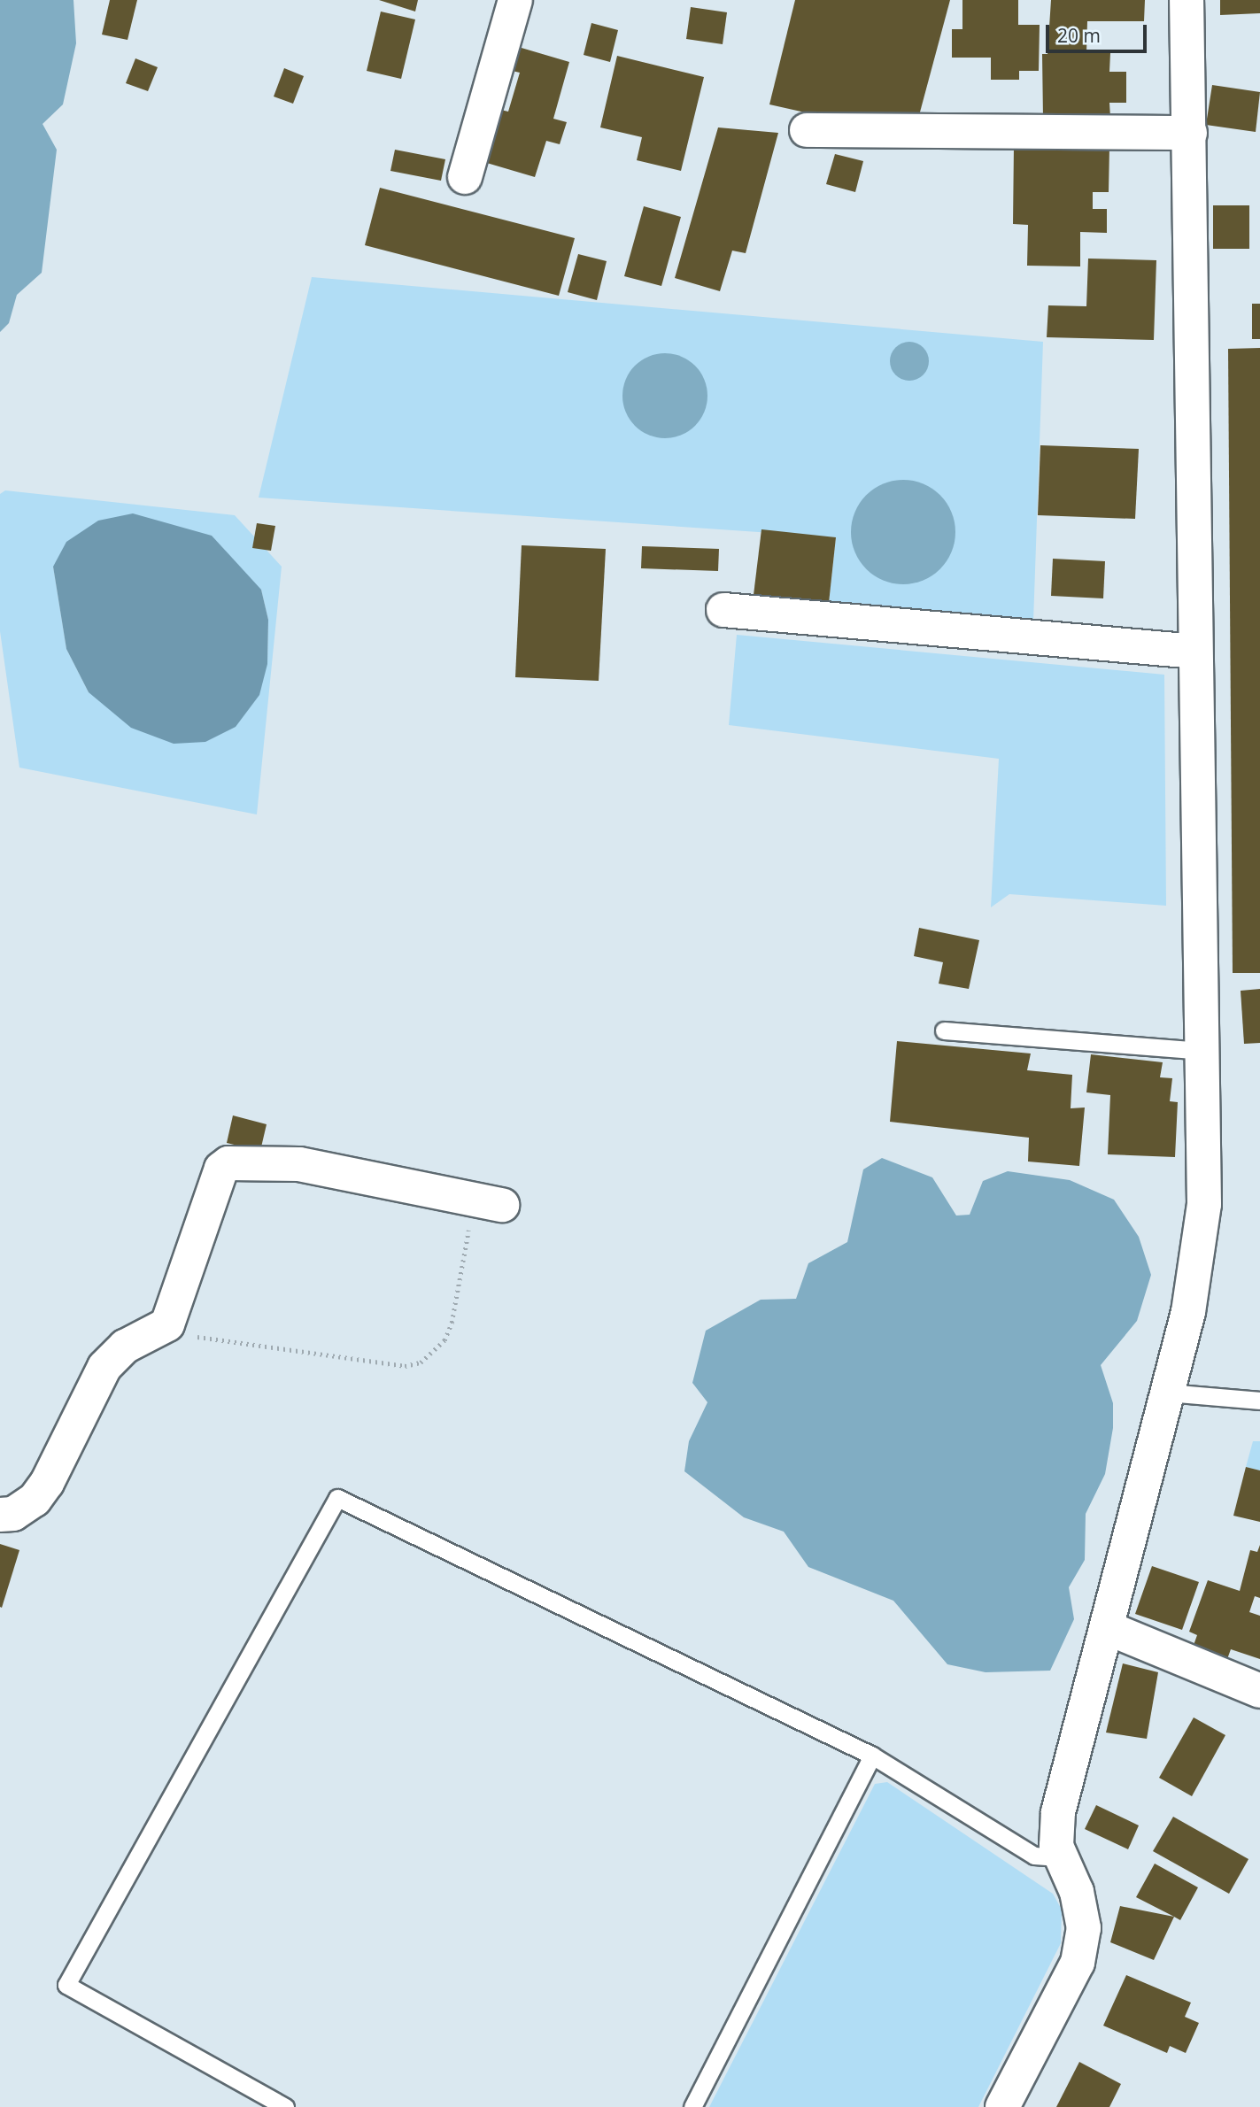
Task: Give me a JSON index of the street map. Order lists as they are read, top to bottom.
{
  "scale_bar": "20 m"
}
